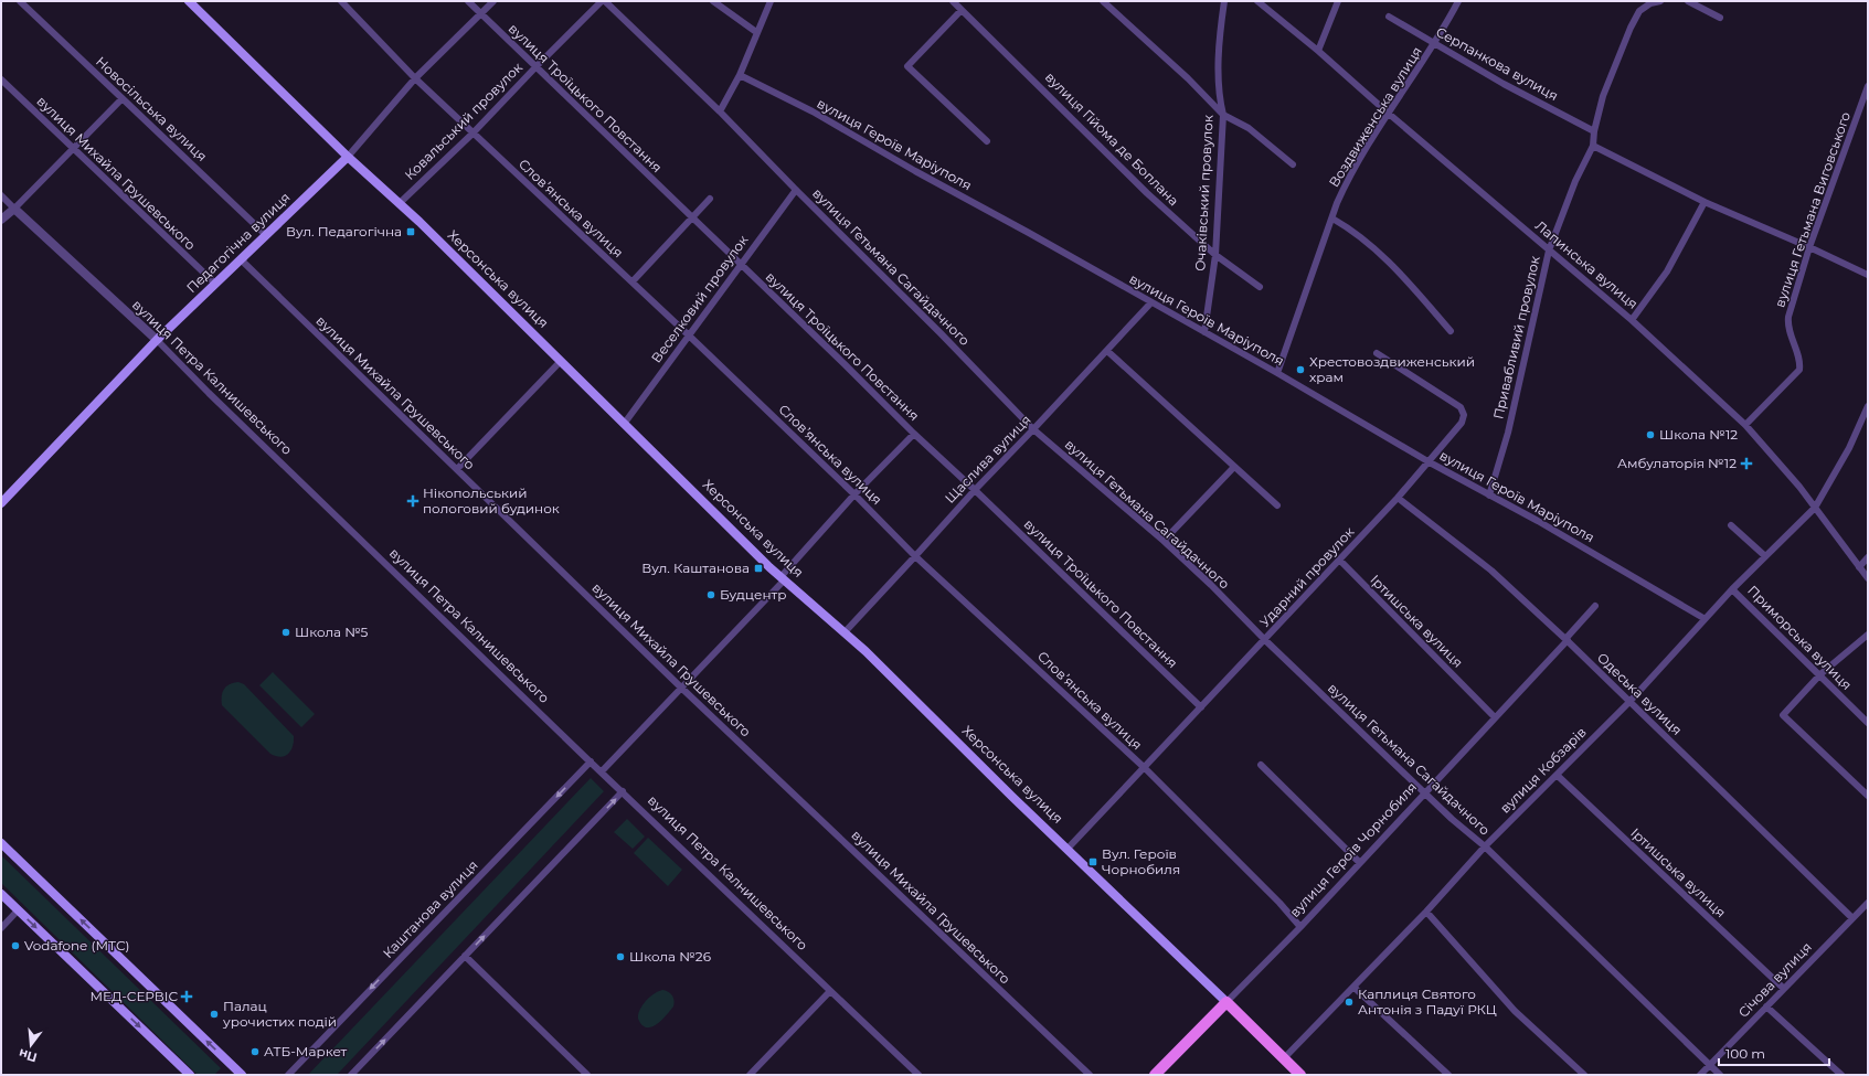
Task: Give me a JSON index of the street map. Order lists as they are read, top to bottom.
{
  "streets": {
    "main road": ["Педагогічна вулиця", "Херсонська вулиця", "вулиця Героїв Чорнобиля"],
    "street": [
      "Серпанкова вулиця",
      "вулиця Троїцького Повстання",
      "Новосільська вулиця",
      "Воздвиженська вулиця",
      "Ковальський провулок",
      "вулиця Гійома де Боплана",
      "вулиця Героїв Маріуполя",
      "вулиця Михайла Грушевського",
      "Очаківський провулок",
      "Словʼянська вулиця",
      "вулиця Гетьмана Виговського",
      "Лапинська вулиця",
      "вулиця Гетьмана Сагайдачного",
      "Веселковий провулок",
      "Привабливий провулок",
      "вулиця Петра Калнишевського",
      "Щаслива вулиця",
      "Ударний провулок",
      "Іртишська вулиця",
      "Приморська вулиця",
      "Одеська вулиця",
      "вулиця Кобзарів",
      "Каштанова вулиця",
      "Січова вулиця"
    ]
  },
  "crossings": [
    ["Серпанкова вулиця", "Воздвиженська вулиця"],
    ["Серпанкова вулиця", "Привабливий провулок"],
    ["вулиця Троїцького Повстання", "Ковальський провулок"],
    ["вулиця Троїцького Повстання", "Педагогічна вулиця"],
    ["вулиця Троїцького Повстання", "Веселковий провулок"],
    ["вулиця Троїцького Повстання", "Щаслива вулиця"],
    ["вулиця Троїцького Повстання", "Ударний провулок"],
    ["Новосільська вулиця", "Педагогічна вулиця"],
    ["Воздвиженська вулиця", "вулиця Героїв Маріуполя"],
    ["Воздвиженська вулиця", "Лапинська вулиця"],
    ["Ковальський провулок", "Словʼянська вулиця"],
    ["Ковальський провулок", "вулиця Гетьмана Сагайдачного"],
    ["Ковальський провулок", "Херсонська вулиця"],
    ["вулиця Гійома де Боплана", "Очаківський провулок"],
    ["вулиця Героїв Маріуполя", "Очаківський провулок"],
    ["вулиця Героїв Маріуполя", "Привабливий провулок"],
    ["вулиця Героїв Маріуполя", "Щаслива вулиця"],
    ["вулиця Героїв Маріуполя", "Ударний провулок"],
    ["вулиця Героїв Маріуполя", "вулиця Кобзарів"],
    ["вулиця Михайла Грушевського", "Педагогічна вулиця"],
    ["Словʼянська вулиця", "Педагогічна вулиця"],
    ["Словʼянська вулиця", "Веселковий провулок"],
    ["Словʼянська вулиця", "Щаслива вулиця"],
    ["Словʼянська вулиця", "вулиця Героїв Чорнобиля"],
    ["вулиця Гетьмана Виговського", "Лапинська вулиця"],
    ["Педагогічна вулиця", "Херсонська вулиця"],
    ["Педагогічна вулиця", "вулиця Петра Калнишевського"],
    ["Лапинська вулиця", "Привабливий провулок"],
    ["Лапинська вулиця", "вулиця Кобзарів"],
    ["вулиця Гетьмана Сагайдачного", "Веселковий провулок"],
    ["вулиця Гетьмана Сагайдачного", "Щаслива вулиця"],
    ["вулиця Гетьмана Сагайдачного", "Ударний провулок"],
    ["вулиця Гетьмана Сагайдачного", "вулиця Кобзарів"],
    ["вулиця Гетьмана Сагайдачного", "вулиця Героїв Чорнобиля"],
    ["вулиця Гетьмана Сагайдачного", "Січова вулиця"],
    ["Херсонська вулиця", "Веселковий провулок"],
    ["Херсонська вулиця", "Щаслива вулиця"],
    ["Херсонська вулиця", "вулиця Кобзарів"],
    ["Херсонська вулиця", "вулиця Героїв Чорнобиля"],
    ["вулиця Петра Калнишевського", "Каштанова вулиця"],
    ["Ударний провулок", "Іртишська вулиця"],
    ["Ударний провулок", "Одеська вулиця"],
    ["Іртишська вулиця", "вулиця Кобзарів"],
    ["Іртишська вулиця", "вулиця Героїв Чорнобиля"],
    ["Іртишська вулиця", "Січова вулиця"],
    ["Приморська вулиця", "вулиця Кобзарів"],
    ["Одеська вулиця", "вулиця Кобзарів"],
    ["Одеська вулиця", "вулиця Героїв Чорнобиля"],
    ["Одеська вулиця", "Січова вулиця"]
  ],
  "places": {
    "transit": ["Вул. Педагогічна", "Вул. Каштанова", "Вул. Героїв Чорнобиля"],
    "other": [
      "Хрестовоздвиженський храм",
      "Школа №12",
      "Будцентр",
      "Школа №5",
      "Vodafone (МТС)",
      "Школа №26",
      "Каплиця Святого Антонія з Падуї РКЦ",
      "Палац урочистих подій",
      "АТБ-Маркет"
    ],
    "health": ["Амбулаторія №12", "Нікопольський пологовий будинок", "МЕД-СЕРВІС"]
  },
  "scale_bar": "100 m",
  "north": "bottom"
}
